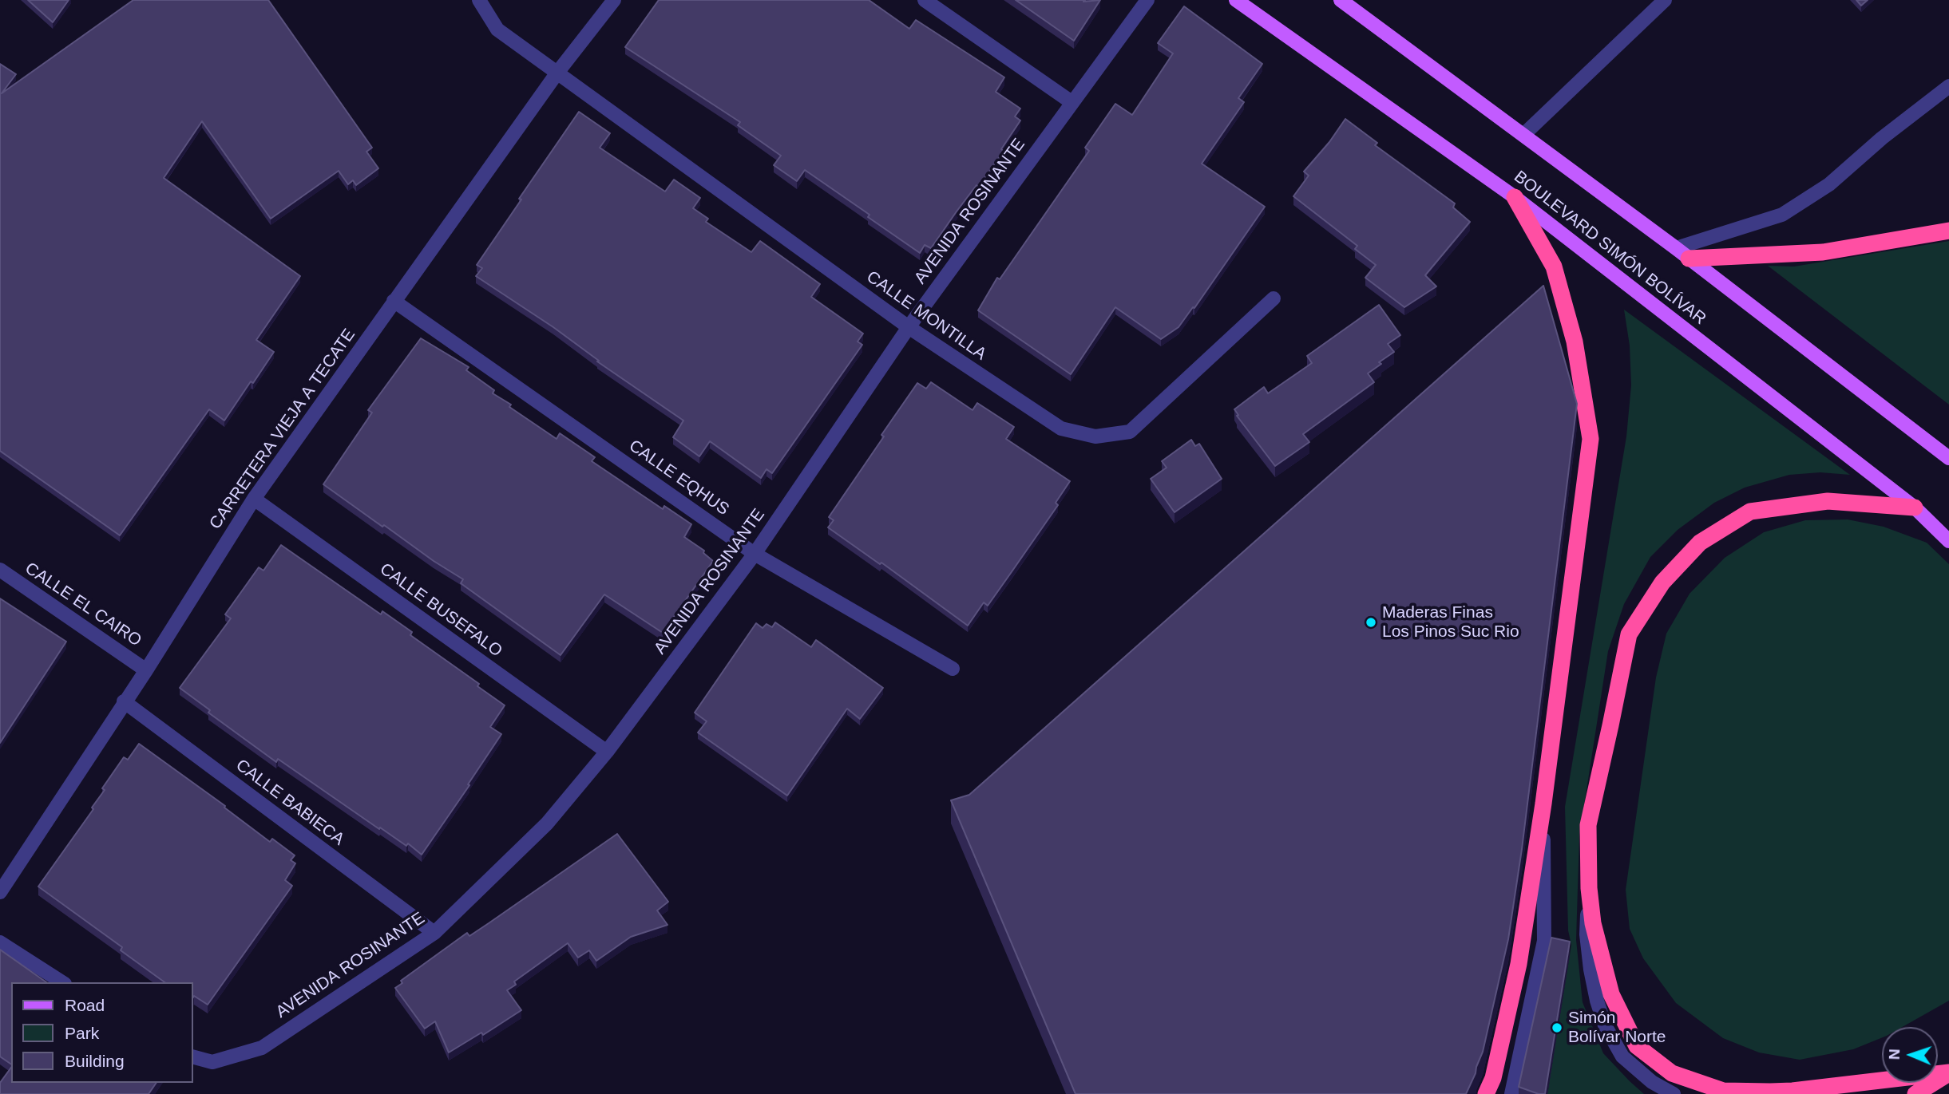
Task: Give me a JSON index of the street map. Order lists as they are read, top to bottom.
{
  "streets": {
    "main road": ["BOULEVARD SIMÓN BOLÍVAR"],
    "street": [
      "AVENIDA ROSINANTE",
      "CALLE MONTILLA",
      "CARRETERA VIEJA A TECATE",
      "CALLE EQHUS",
      "CALLE EL CAIRO",
      "CALLE BUSEFALO",
      "CALLE BABIECA"
    ]
  },
  "crossings": [
    ["AVENIDA ROSINANTE", "CALLE MONTILLA"],
    ["AVENIDA ROSINANTE", "CALLE EQHUS"],
    ["AVENIDA ROSINANTE", "CALLE BUSEFALO"],
    ["AVENIDA ROSINANTE", "CALLE BABIECA"],
    ["CALLE MONTILLA", "CARRETERA VIEJA A TECATE"],
    ["CARRETERA VIEJA A TECATE", "CALLE EQHUS"],
    ["CARRETERA VIEJA A TECATE", "CALLE EL CAIRO"],
    ["CARRETERA VIEJA A TECATE", "CALLE BUSEFALO"],
    ["CARRETERA VIEJA A TECATE", "CALLE BABIECA"]
  ],
  "places": ["Maderas Finas Los Pinos Suc Rio", "Simón Bolívar Norte"],
  "legend": ["Road", "Park", "Building"],
  "north": "left"
}
